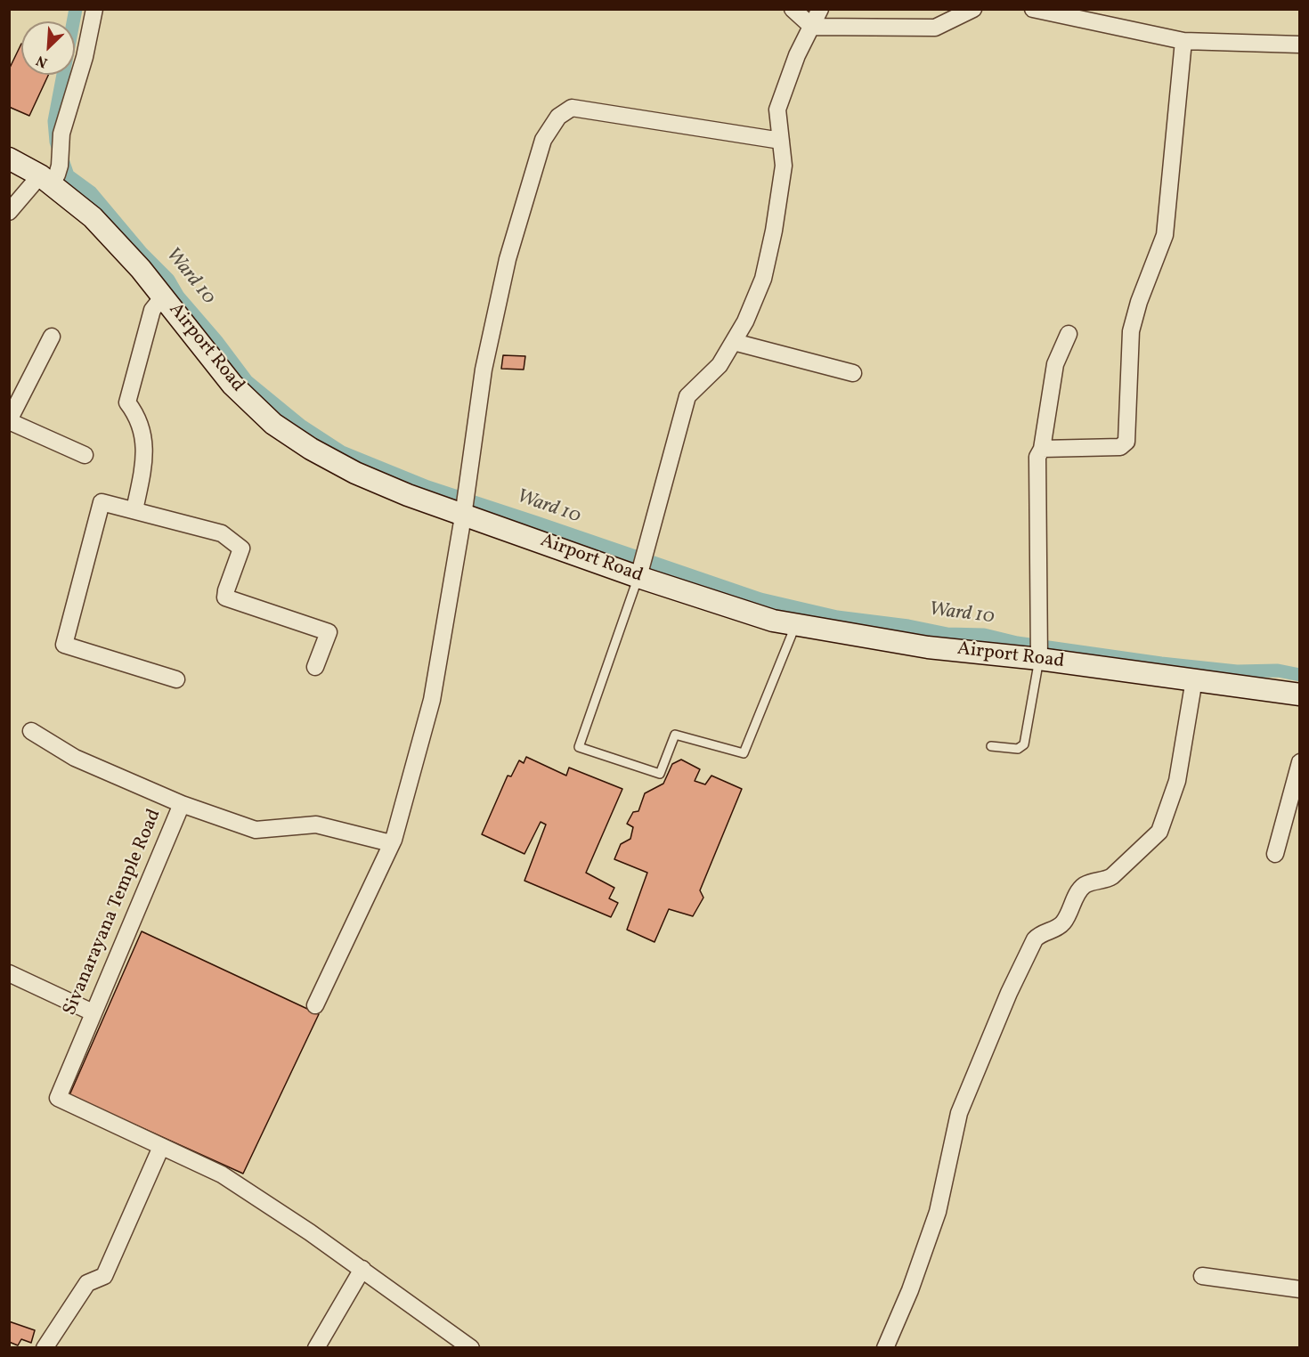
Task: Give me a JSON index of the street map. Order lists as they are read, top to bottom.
{
  "streets": {
    "main road": ["Airport Road"],
    "street": ["Sivanarayana Temple Road"]
  },
  "water": ["Ward 10"],
  "north": "bottom left"
}
